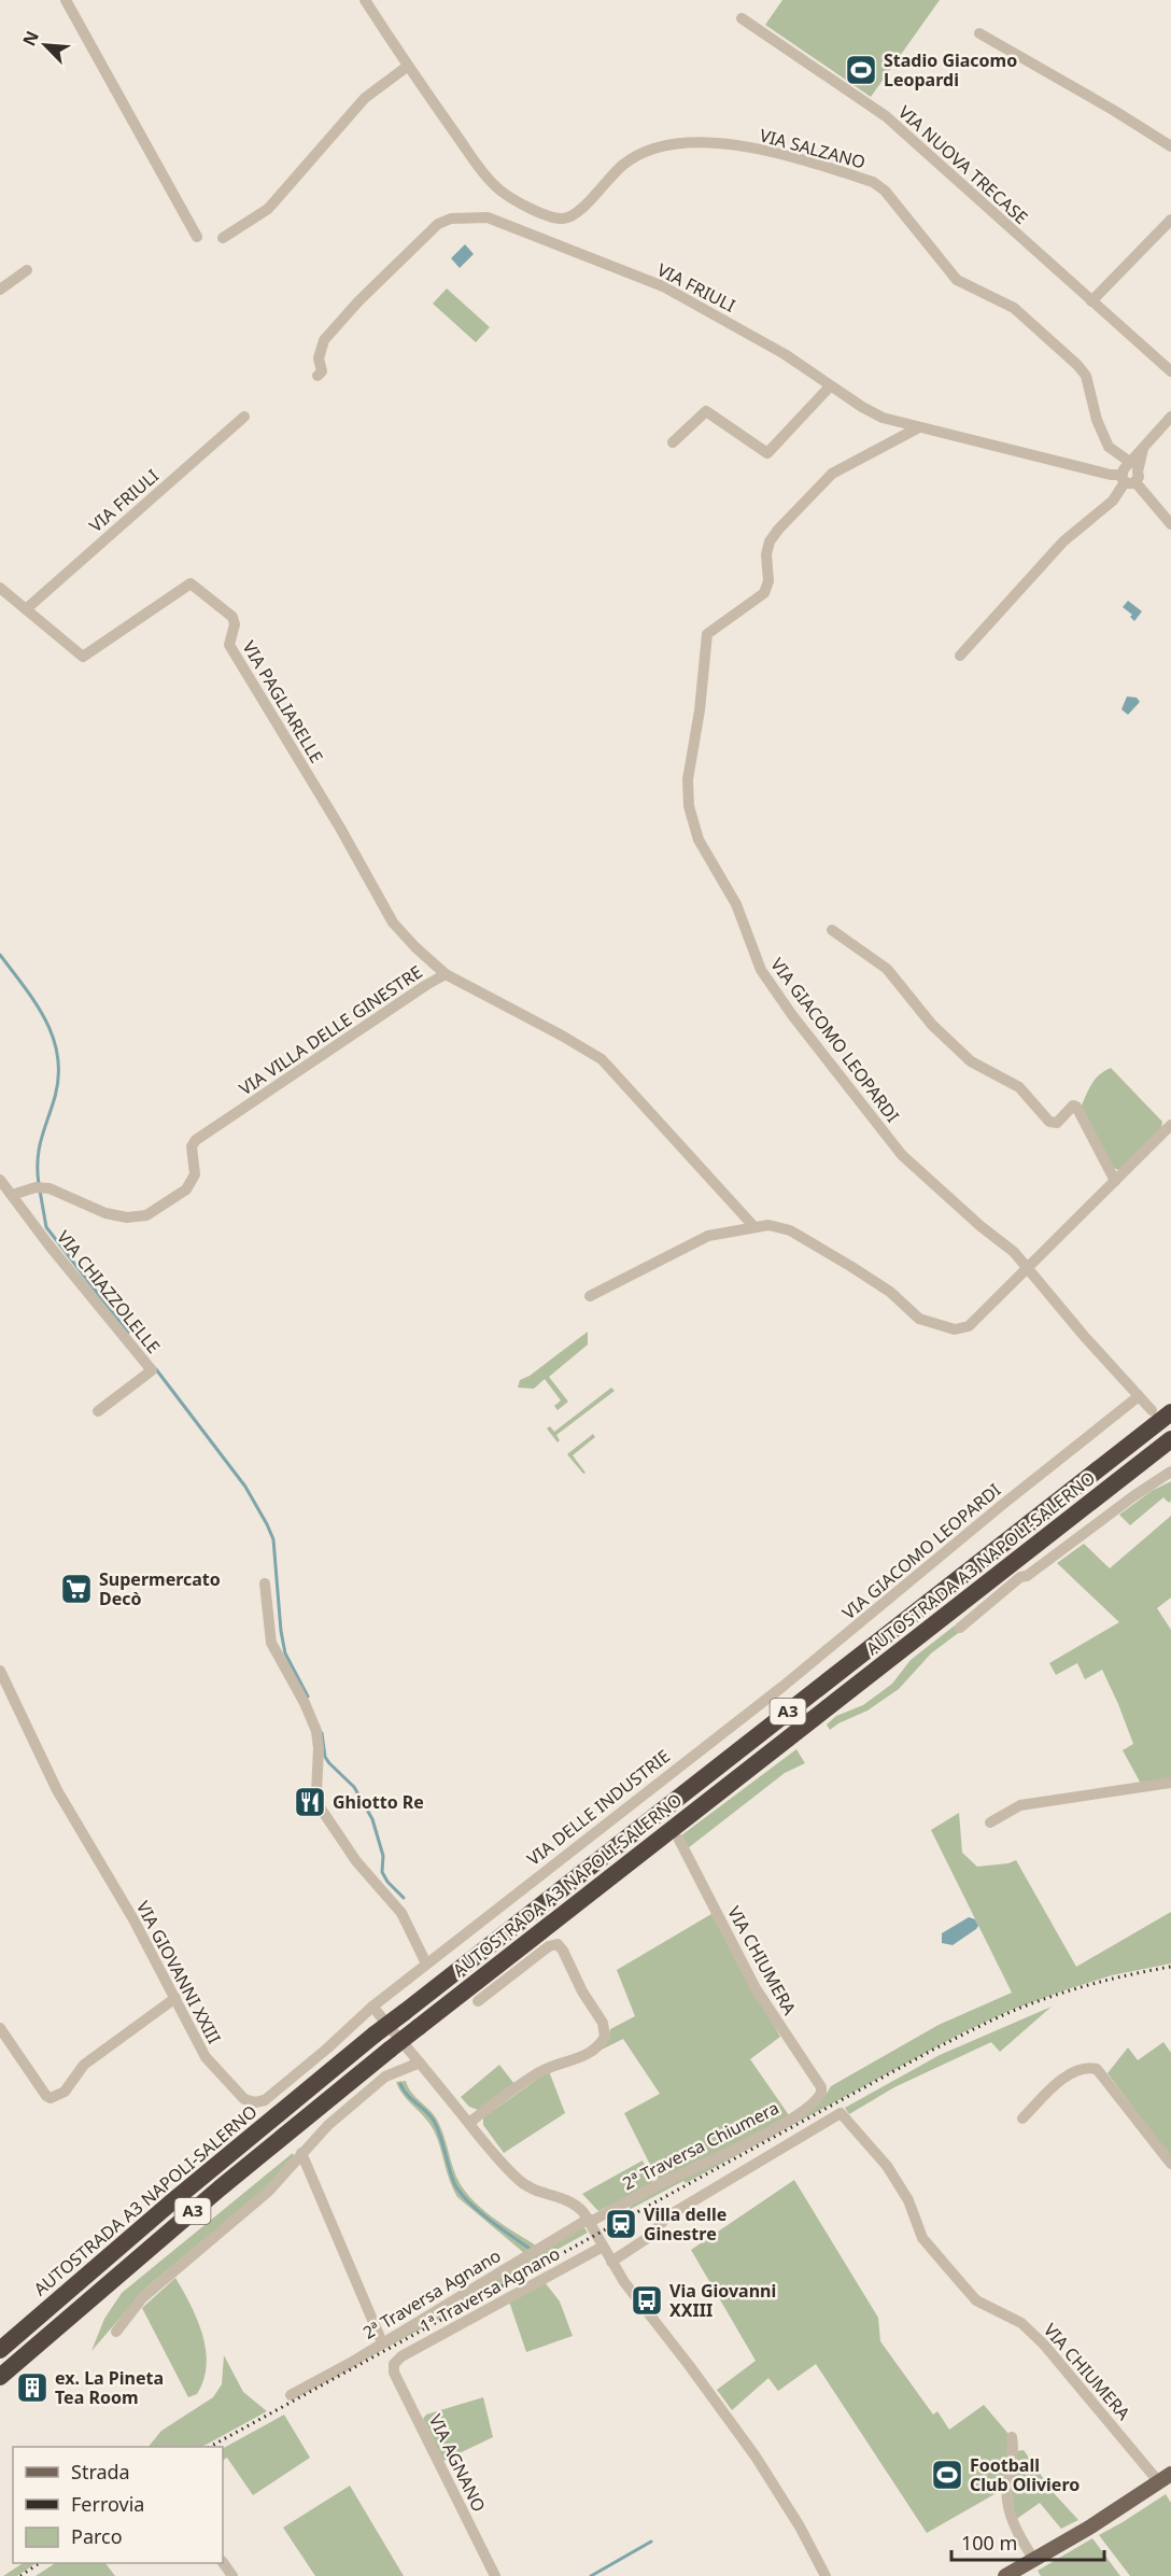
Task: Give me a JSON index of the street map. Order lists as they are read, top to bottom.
{
  "streets": {
    "highway": ["AUTOSTRADA A3 NAPOLI-SALERNO", "A3"],
    "street": [
      "VIA SALZANO",
      "VIA NUOVA TRECASE",
      "VIA FRIULI",
      "VIA PAGLIARELLE",
      "VIA VILLA DELLE GINESTRE",
      "VIA GIACOMO LEOPARDI",
      "VIA CHIAZZOLELLE",
      "VIA DELLE INDUSTRIE",
      "VIA CHIUMERA",
      "VIA GIOVANNI XXIII",
      "2ª Traversa Chiumera",
      "1ª Traversa Agnano",
      "2ª Traversa Agnano",
      "VIA AGNANO"
    ]
  },
  "crossings": [
    ["VIA SALZANO", "VIA FRIULI"],
    ["VIA FRIULI", "VIA PAGLIARELLE"],
    ["VIA FRIULI", "VIA GIACOMO LEOPARDI"],
    ["VIA PAGLIARELLE", "VIA VILLA DELLE GINESTRE"],
    ["VIA VILLA DELLE GINESTRE", "VIA CHIAZZOLELLE"],
    ["VIA GIACOMO LEOPARDI", "VIA DELLE INDUSTRIE"],
    ["VIA DELLE INDUSTRIE", "VIA GIOVANNI XXIII"],
    ["VIA CHIUMERA", "2ª Traversa Chiumera"],
    ["2ª Traversa Chiumera", "2ª Traversa Agnano"],
    ["1ª Traversa Agnano", "VIA AGNANO"]
  ],
  "places": {
    "sports": ["Stadio Giacomo Leopardi", "Football Club Oliviero"],
    "supermarket": ["Supermercato Decò"],
    "restaurant": ["Ghiotto Re"],
    "station": ["Villa delle Ginestre"],
    "bus stop": ["Via Giovanni XXIII"],
    "building": ["ex. La Pineta Tea Room"]
  },
  "legend": ["Strada", "Ferrovia", "Parco"],
  "scale_bar": "100 m",
  "north": "top left"
}
